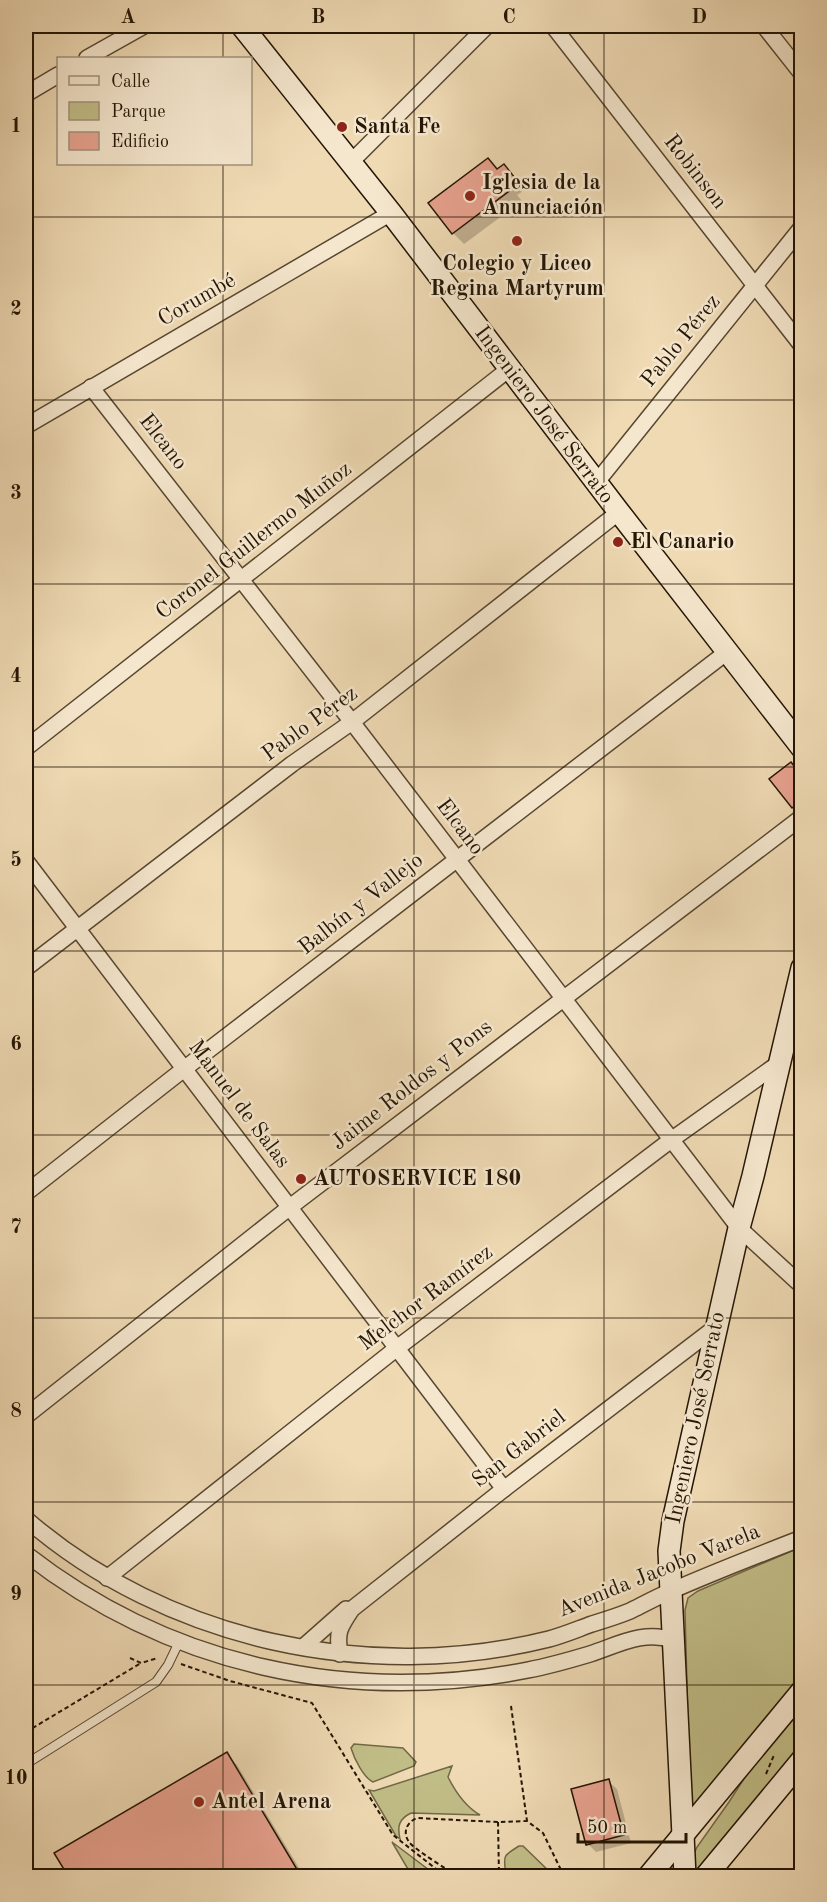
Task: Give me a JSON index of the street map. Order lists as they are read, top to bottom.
{
  "streets": {
    "street": [
      "Robinson",
      "Corumbé",
      "Pablo Pérez",
      "Ingeniero José Serrato",
      "Elcano",
      "Coronel Guillermo Muñoz",
      "Balbín y Vallejo",
      "Jaime Roldos y Pons",
      "Manuel de Salas",
      "Melchor Ramírez",
      "San Gabriel",
      "Avenida Jacobo Varela"
    ]
  },
  "crossings": [
    ["Robinson", "Pablo Pérez"],
    ["Corumbé", "Ingeniero José Serrato"],
    ["Corumbé", "Elcano"],
    ["Pablo Pérez", "Ingeniero José Serrato"],
    ["Pablo Pérez", "Elcano"],
    ["Pablo Pérez", "Manuel de Salas"],
    ["Ingeniero José Serrato", "Elcano"],
    ["Ingeniero José Serrato", "Coronel Guillermo Muñoz"],
    ["Ingeniero José Serrato", "Balbín y Vallejo"],
    ["Ingeniero José Serrato", "Melchor Ramírez"],
    ["Ingeniero José Serrato", "San Gabriel"],
    ["Ingeniero José Serrato", "Avenida Jacobo Varela"],
    ["Elcano", "Coronel Guillermo Muñoz"],
    ["Elcano", "Balbín y Vallejo"],
    ["Elcano", "Jaime Roldos y Pons"],
    ["Elcano", "Melchor Ramírez"],
    ["Balbín y Vallejo", "Manuel de Salas"],
    ["Jaime Roldos y Pons", "Manuel de Salas"],
    ["Manuel de Salas", "Melchor Ramírez"],
    ["Manuel de Salas", "San Gabriel"],
    ["Melchor Ramírez", "Avenida Jacobo Varela"],
    ["San Gabriel", "Avenida Jacobo Varela"]
  ],
  "places": [
    "Santa Fe",
    "Iglesia de la Anunciación",
    "Colegio y Liceo Regina Martyrum",
    "El Canario",
    "AUTOSERVICE 180",
    "Antel Arena"
  ],
  "legend": ["Calle", "Parque", "Edificio"],
  "scale_bar": "50 m",
  "grid": {
    "columns": [
      "A",
      "B",
      "C",
      "D"
    ],
    "rows": [
      "1",
      "2",
      "3",
      "4",
      "5",
      "6",
      "7",
      "8",
      "9",
      "10"
    ]
  }
}
